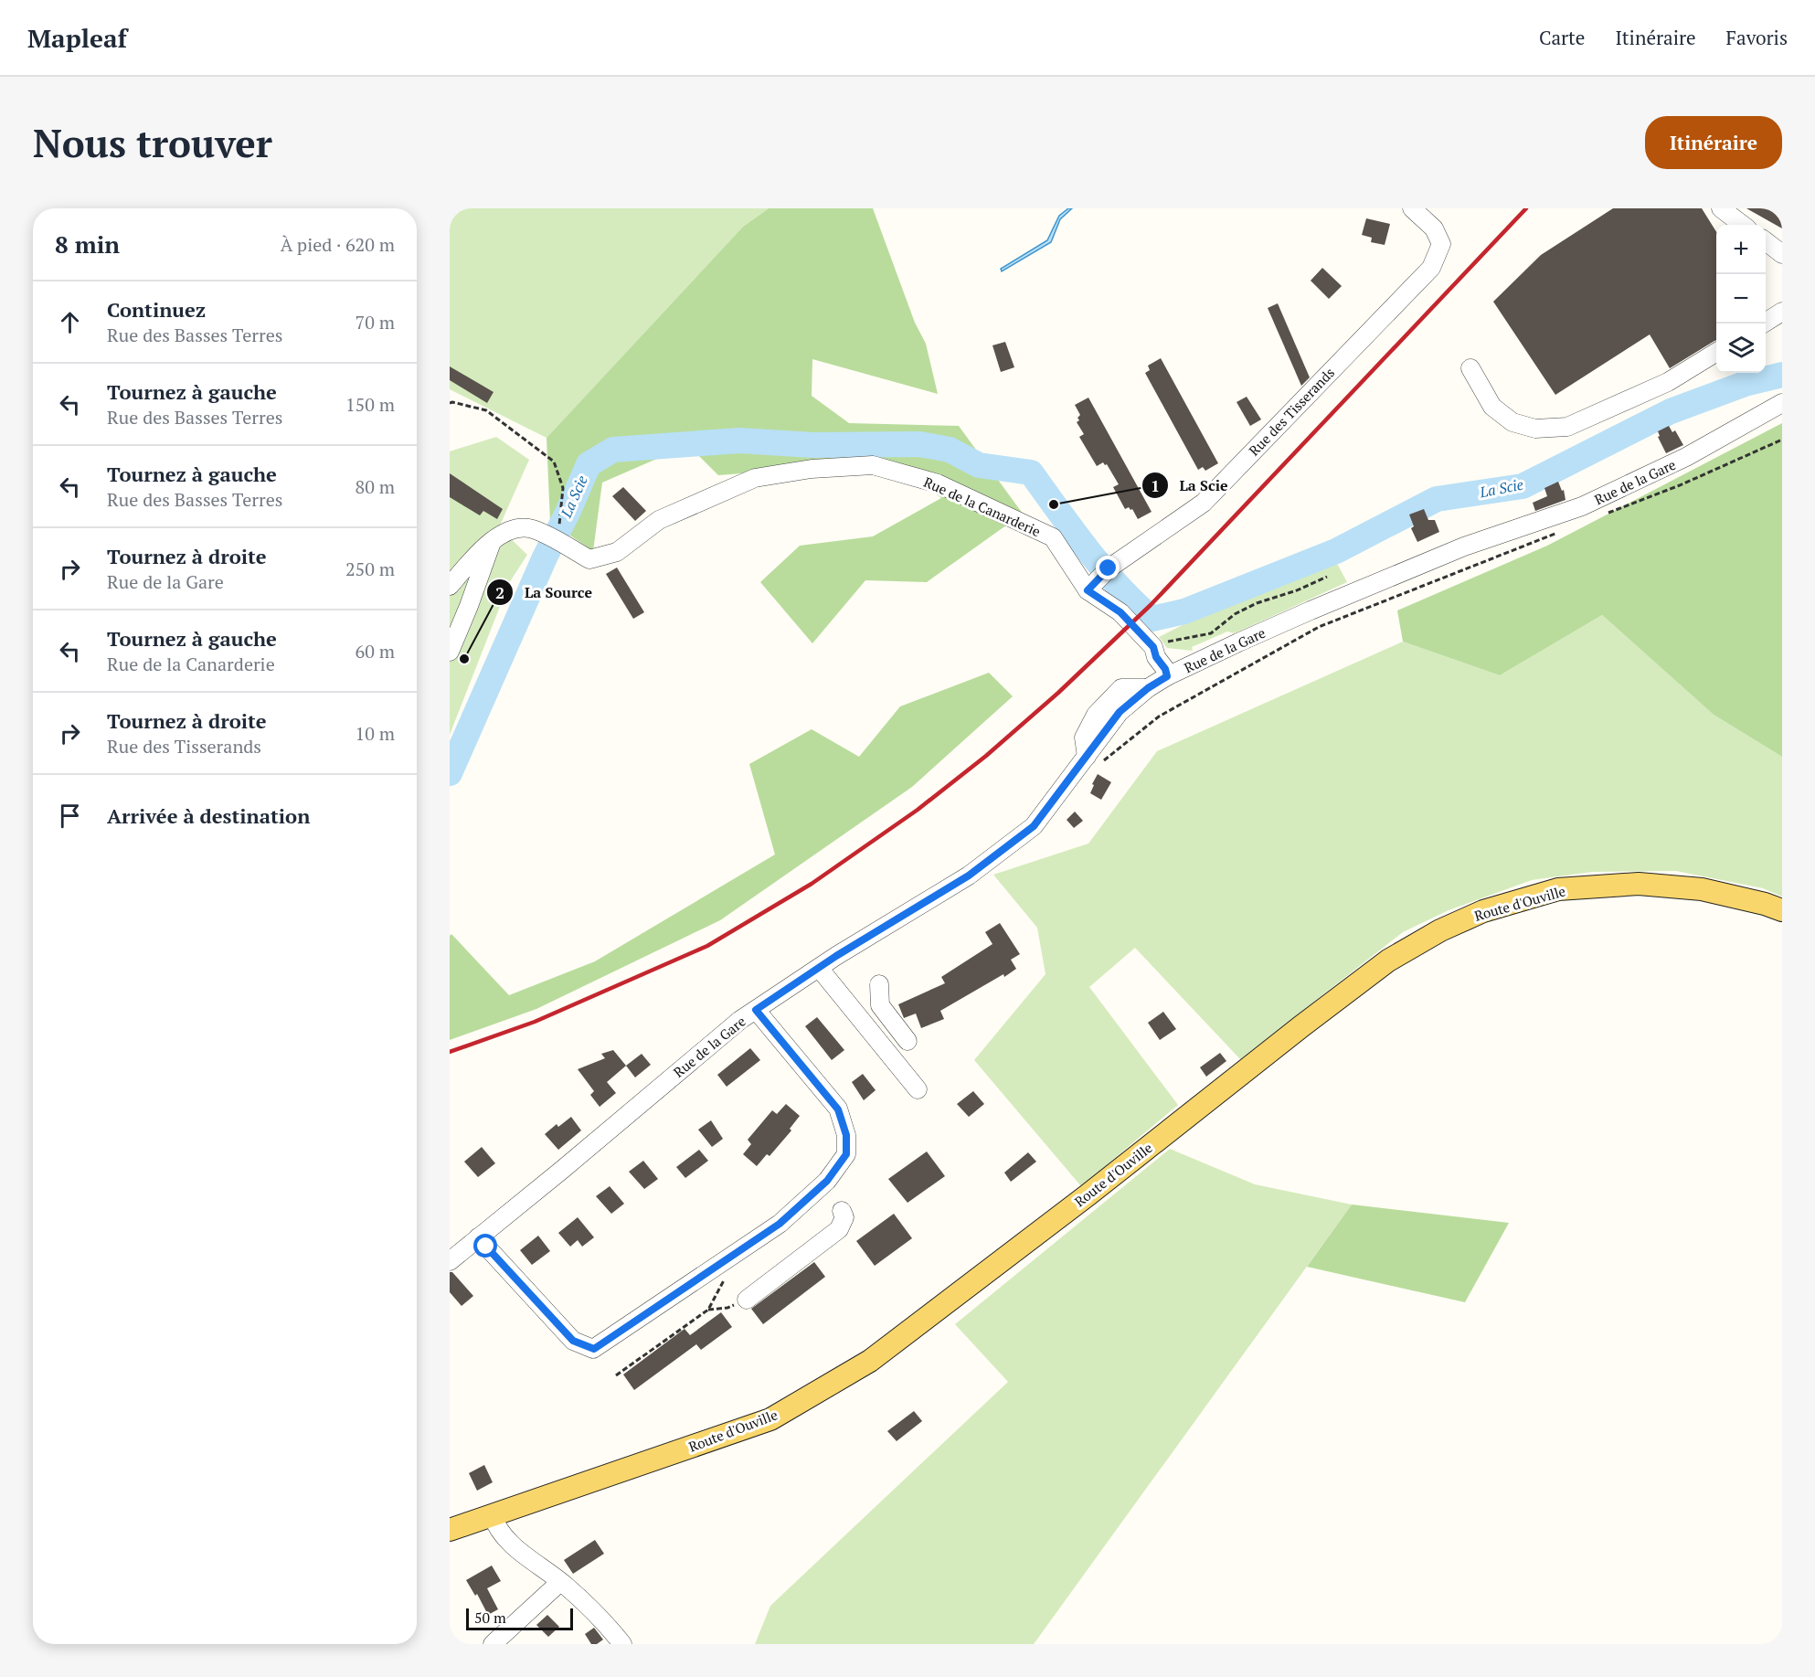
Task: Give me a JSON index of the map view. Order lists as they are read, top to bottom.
{
  "streets": {
    "main road": ["Route d'Ouville"],
    "street": ["Rue des Tisserands", "Rue de la Gare", "Rue de la Canarderie"]
  },
  "crossings": [
    ["Rue des Tisserands", "Rue de la Canarderie"],
    ["Rue de la Gare", "Rue de la Canarderie"]
  ],
  "water": ["La Scie"],
  "places": ["La Scie", "La Source"],
  "scale_bar": "50 m",
  "page": {
    "header": "Mapleaf",
    "nav": ["Carte", "Itinéraire", "Favoris"],
    "buttons": "Itinéraire",
    "title": "Nous trouver",
    "heading": ["8 min", "À pied · 620 m"],
    "map_buttons": ["+", "−"],
    "list": [
      ["Continuez", "Rue des Basses Terres", "70 m"],
      ["Tournez à gauche", "Rue des Basses Terres", "150 m"],
      ["Tournez à gauche", "Rue des Basses Terres", "80 m"],
      ["Tournez à droite", "Rue de la Gare", "250 m"],
      ["Tournez à gauche", "Rue de la Canarderie", "60 m"],
      ["Tournez à droite", "Rue des Tisserands", "10 m"],
      "Arrivée à destination"
    ],
    "scale": "50 m"
  }
}
